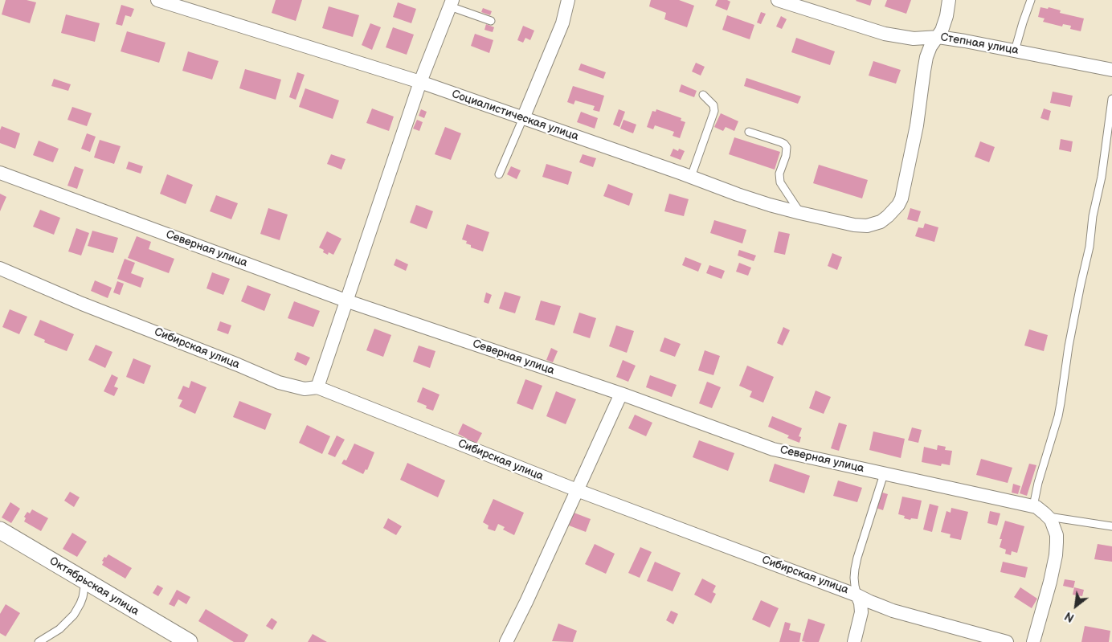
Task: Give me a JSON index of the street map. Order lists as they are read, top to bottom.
{
  "streets": {
    "street": [
      "Степная улица",
      "Социалистическая улица",
      "Северная улица",
      "Сибирская улица",
      "Октябрьская улица"
    ]
  },
  "crossings": [
    ["Степная улица", "Социалистическая улица"]
  ],
  "north": "bottom left"
}
